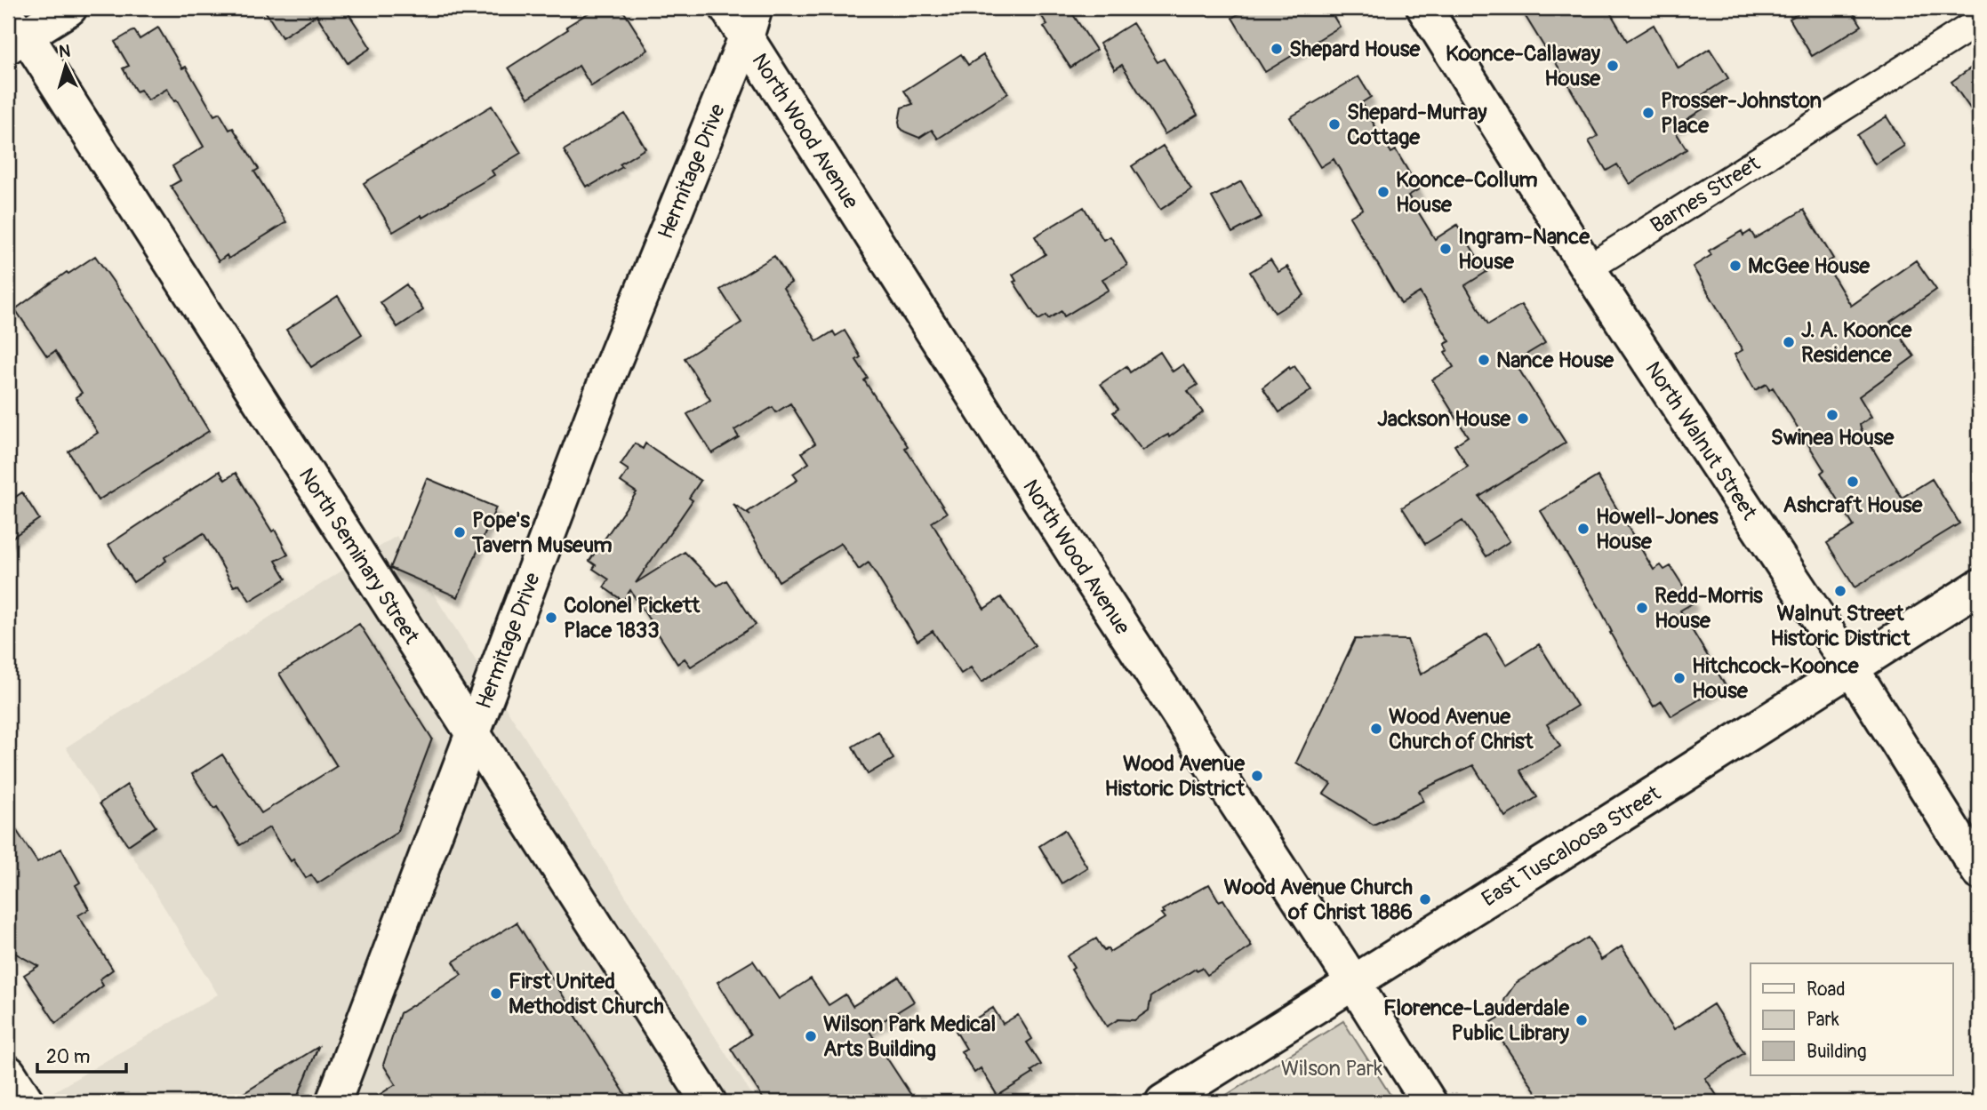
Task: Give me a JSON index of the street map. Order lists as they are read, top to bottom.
{
  "streets": {
    "street": [
      "North Wood Avenue",
      "Hermitage Drive",
      "Barnes Street",
      "North Walnut Street",
      "North Seminary Street",
      "East Tuscaloosa Street"
    ]
  },
  "crossings": [
    ["North Wood Avenue", "Hermitage Drive"],
    ["North Wood Avenue", "East Tuscaloosa Street"],
    ["Hermitage Drive", "North Seminary Street"],
    ["Barnes Street", "North Walnut Street"],
    ["North Walnut Street", "East Tuscaloosa Street"]
  ],
  "parks": ["Wilson Park"],
  "places": [
    "Shepard House",
    "Koonce-Callaway House",
    "Prosser-Johnston Place",
    "Shepard-Murray Cottage",
    "Koonce-Collum House",
    "Ingram-Nance House",
    "McGee House",
    "J. A. Koonce Residence",
    "Nance House",
    "Swinea House",
    "Jackson House",
    "Ashcraft House",
    "Howell-Jones House",
    "Pope's Tavern Museum",
    "Walnut Street Historic District",
    "Redd-Morris House",
    "Colonel Pickett Place 1833",
    "Hitchcock-Koonce House",
    "Wood Avenue Church of Christ",
    "Wood Avenue Historic District",
    "Wood Avenue Church of Christ 1886",
    "First United Methodist Church",
    "Florence-Lauderdale Public Library",
    "Wilson Park Medical Arts Building"
  ],
  "legend": ["Road", "Park", "Building"],
  "scale_bar": "20 m",
  "north": "top"
}
